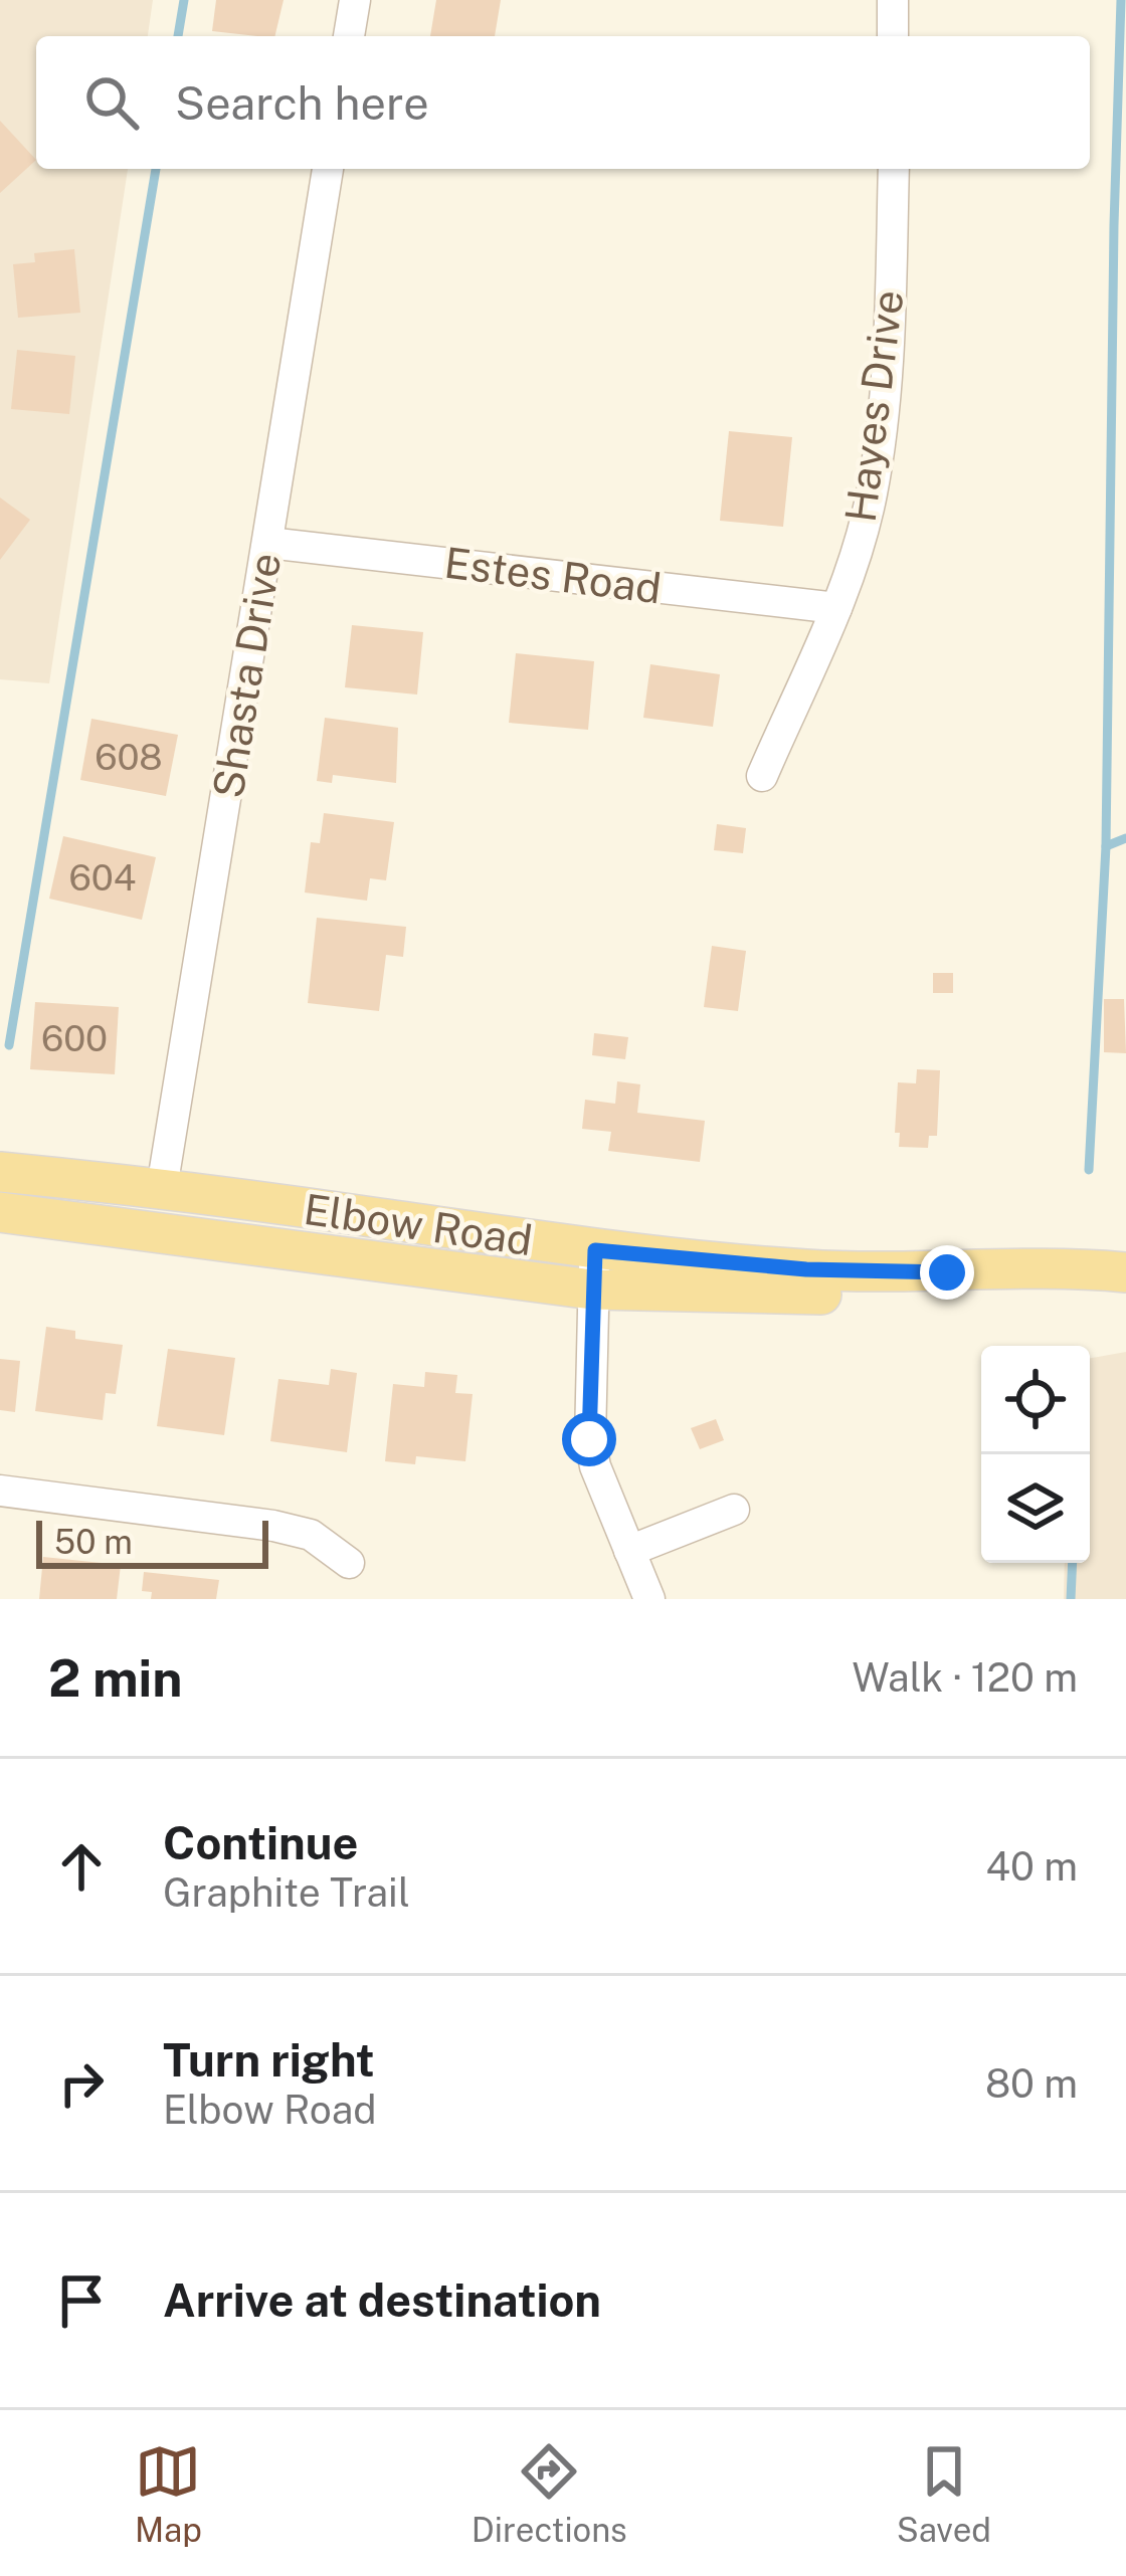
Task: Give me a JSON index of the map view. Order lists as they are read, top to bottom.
{
  "streets": {
    "main road": ["Elbow Road"],
    "street": ["Hayes Drive", "Estes Road", "Shasta Drive"]
  },
  "crossings": [
    ["Hayes Drive", "Estes Road"],
    ["Estes Road", "Shasta Drive"],
    ["Shasta Drive", "Elbow Road"]
  ],
  "house_numbers": ["608", "604", "600"],
  "scale_bar": "50 m",
  "page": {
    "search": "Search here",
    "scale": "50 m",
    "heading": ["2 min", "Walk · 120 m"],
    "list": [
      ["Continue", "Graphite Trail", "40 m"],
      ["Turn right", "Elbow Road", "80 m"],
      "Arrive at destination"
    ],
    "nav": ["Map", "Directions", "Saved"]
  }
}
